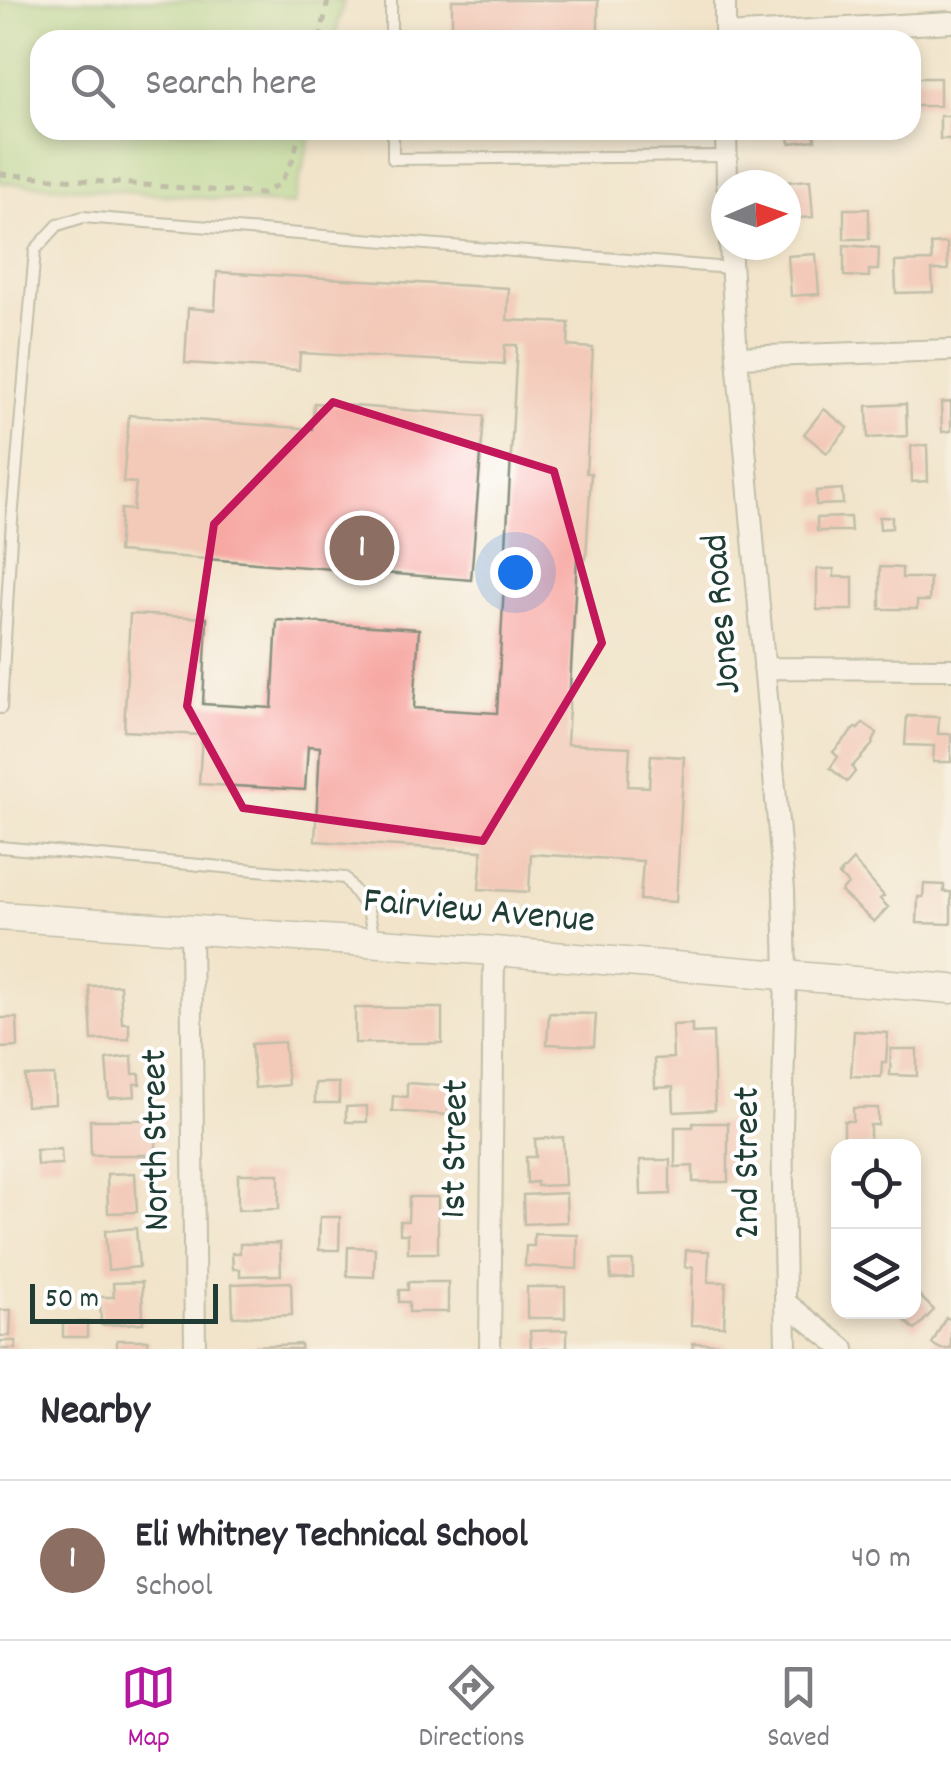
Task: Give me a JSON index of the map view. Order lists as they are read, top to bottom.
{
  "streets": {
    "street": [
      "Jones Road",
      "Fairview Avenue",
      "North Street",
      "1st Street",
      "2nd Street"
    ]
  },
  "crossings": [
    ["Jones Road", "Fairview Avenue"],
    ["Jones Road", "2nd Street"],
    ["Fairview Avenue", "North Street"],
    ["Fairview Avenue", "1st Street"],
    ["Fairview Avenue", "2nd Street"]
  ],
  "scale_bar": "50 m",
  "north": "right",
  "page": {
    "search": "Search here",
    "pins": "1",
    "scale": "50 m",
    "heading": "Nearby",
    "list": [
      {
        "mark": "1",
        "name": "Eli Whitney Technical School",
        "note": "School",
        "value": "40 m"
      }
    ],
    "nav": ["Map", "Directions", "Saved"]
  }
}
